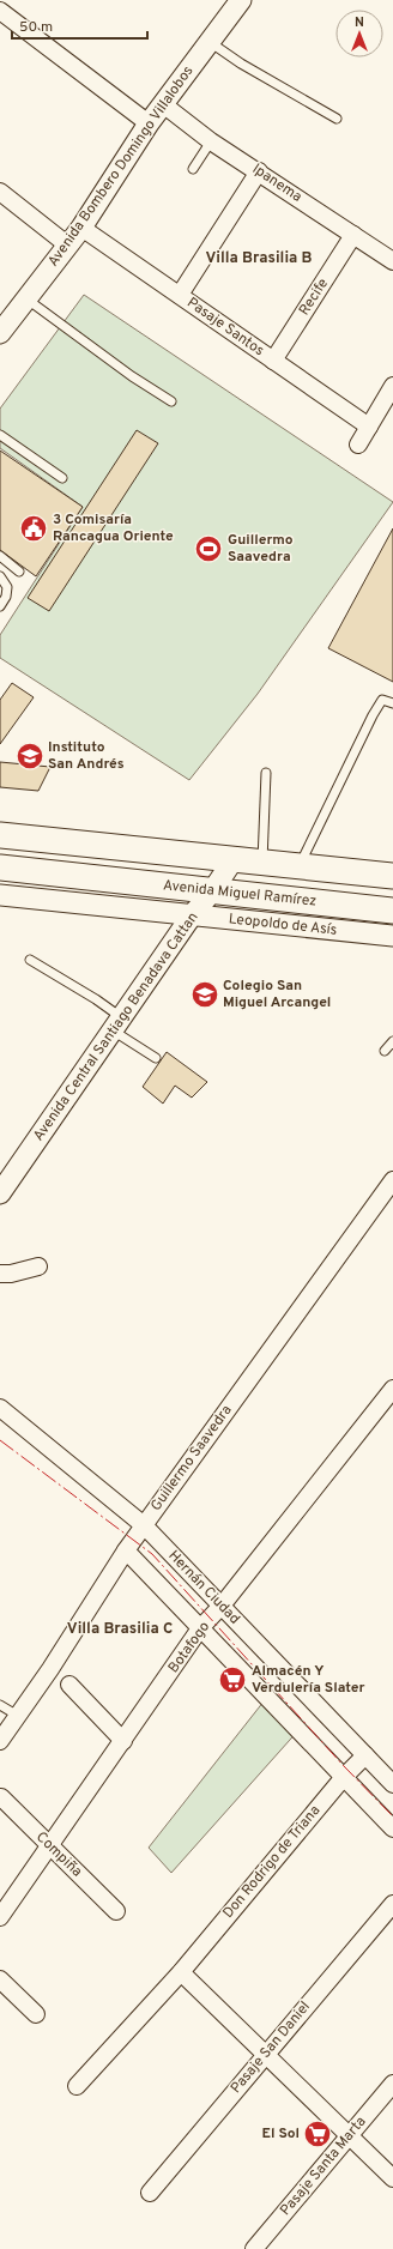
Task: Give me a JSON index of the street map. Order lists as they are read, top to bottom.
{
  "streets": {
    "main road": ["Avenida Miguel Ramírez"],
    "street": [
      "Avenida Bombero Domingo Villalobos",
      "Ipanema",
      "Recife",
      "Pasaje Santos",
      "Leopoldo de Asís",
      "Avenida Central Santiago Benadava Cattan",
      "Guillermo Saavedra",
      "Hernán Ciudad",
      "Botafogo",
      "Compiña",
      "Don Rodrigo de Triana",
      "Pasaje San Daniel",
      "Pasaje Santa Marta"
    ]
  },
  "crossings": [
    ["Avenida Bombero Domingo Villalobos", "Ipanema"],
    ["Avenida Bombero Domingo Villalobos", "Pasaje Santos"],
    ["Ipanema", "Recife"],
    ["Recife", "Pasaje Santos"],
    ["Avenida Miguel Ramírez", "Avenida Central Santiago Benadava Cattan"],
    ["Leopoldo de Asís", "Avenida Central Santiago Benadava Cattan"],
    ["Guillermo Saavedra", "Hernán Ciudad"],
    ["Hernán Ciudad", "Botafogo"],
    ["Hernán Ciudad", "Don Rodrigo de Triana"],
    ["Botafogo", "Compiña"]
  ],
  "districts": ["Villa Brasilia B", "Villa Brasilia C"],
  "places": {
    "public building": ["3 Comisaría Rancagua Oriente"],
    "sports": ["Guillermo Saavedra"],
    "school or university": ["Instituto San Andrés", "Colegio San Miguel Arcangel"],
    "supermarket": ["Almacén Y Verdulería Slater", "El Sol"]
  },
  "scale_bar": "50 m",
  "north": "top"
}
